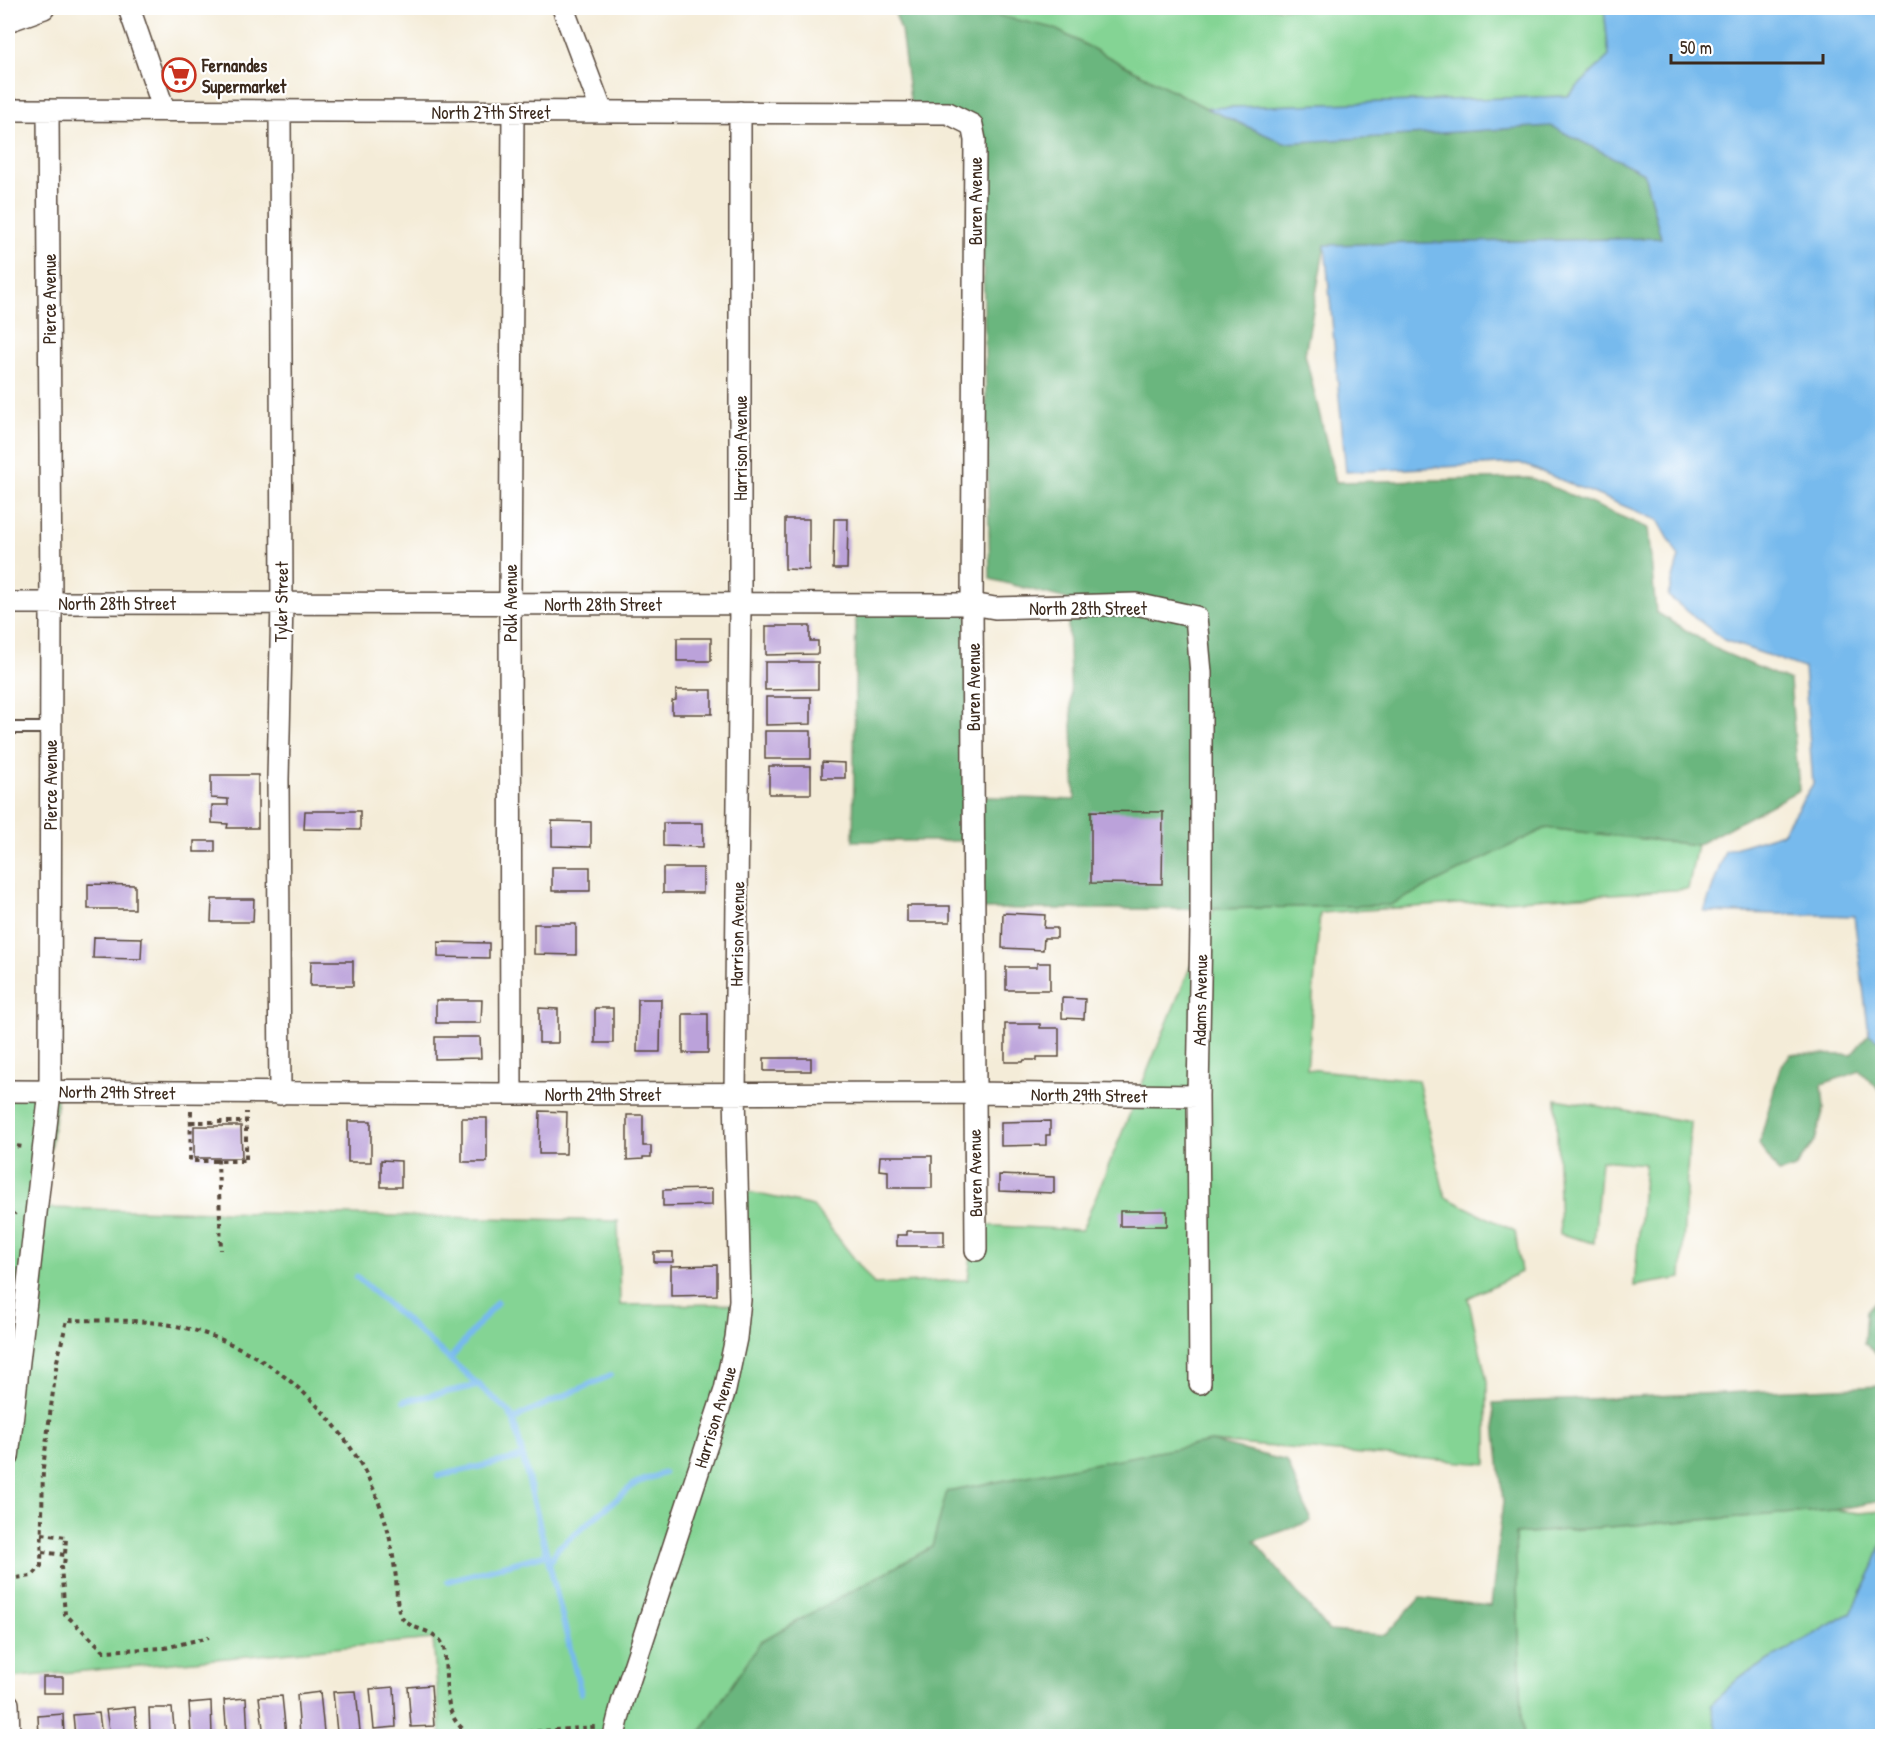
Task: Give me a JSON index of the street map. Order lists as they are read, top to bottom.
{
  "streets": {
    "street": [
      "North 27th Street",
      "Buren Avenue",
      "Pierce Avenue",
      "Harrison Avenue",
      "Tyler Street",
      "North 28th Street",
      "Polk Avenue",
      "Adams Avenue",
      "North 29th Street"
    ]
  },
  "crossings": [
    ["North 27th Street", "Buren Avenue"],
    ["North 27th Street", "Pierce Avenue"],
    ["North 27th Street", "Harrison Avenue"],
    ["North 27th Street", "Tyler Street"],
    ["North 27th Street", "Polk Avenue"],
    ["Buren Avenue", "North 28th Street"],
    ["Buren Avenue", "North 29th Street"],
    ["Pierce Avenue", "North 28th Street"],
    ["Pierce Avenue", "North 29th Street"],
    ["Harrison Avenue", "North 28th Street"],
    ["Harrison Avenue", "North 29th Street"],
    ["Tyler Street", "North 28th Street"],
    ["Tyler Street", "North 29th Street"],
    ["North 28th Street", "Polk Avenue"],
    ["North 28th Street", "Adams Avenue"],
    ["Polk Avenue", "North 29th Street"],
    ["Adams Avenue", "North 29th Street"]
  ],
  "places": {
    "supermarket": ["Fernandes Supermarket"]
  },
  "scale_bar": "50 m"
}
